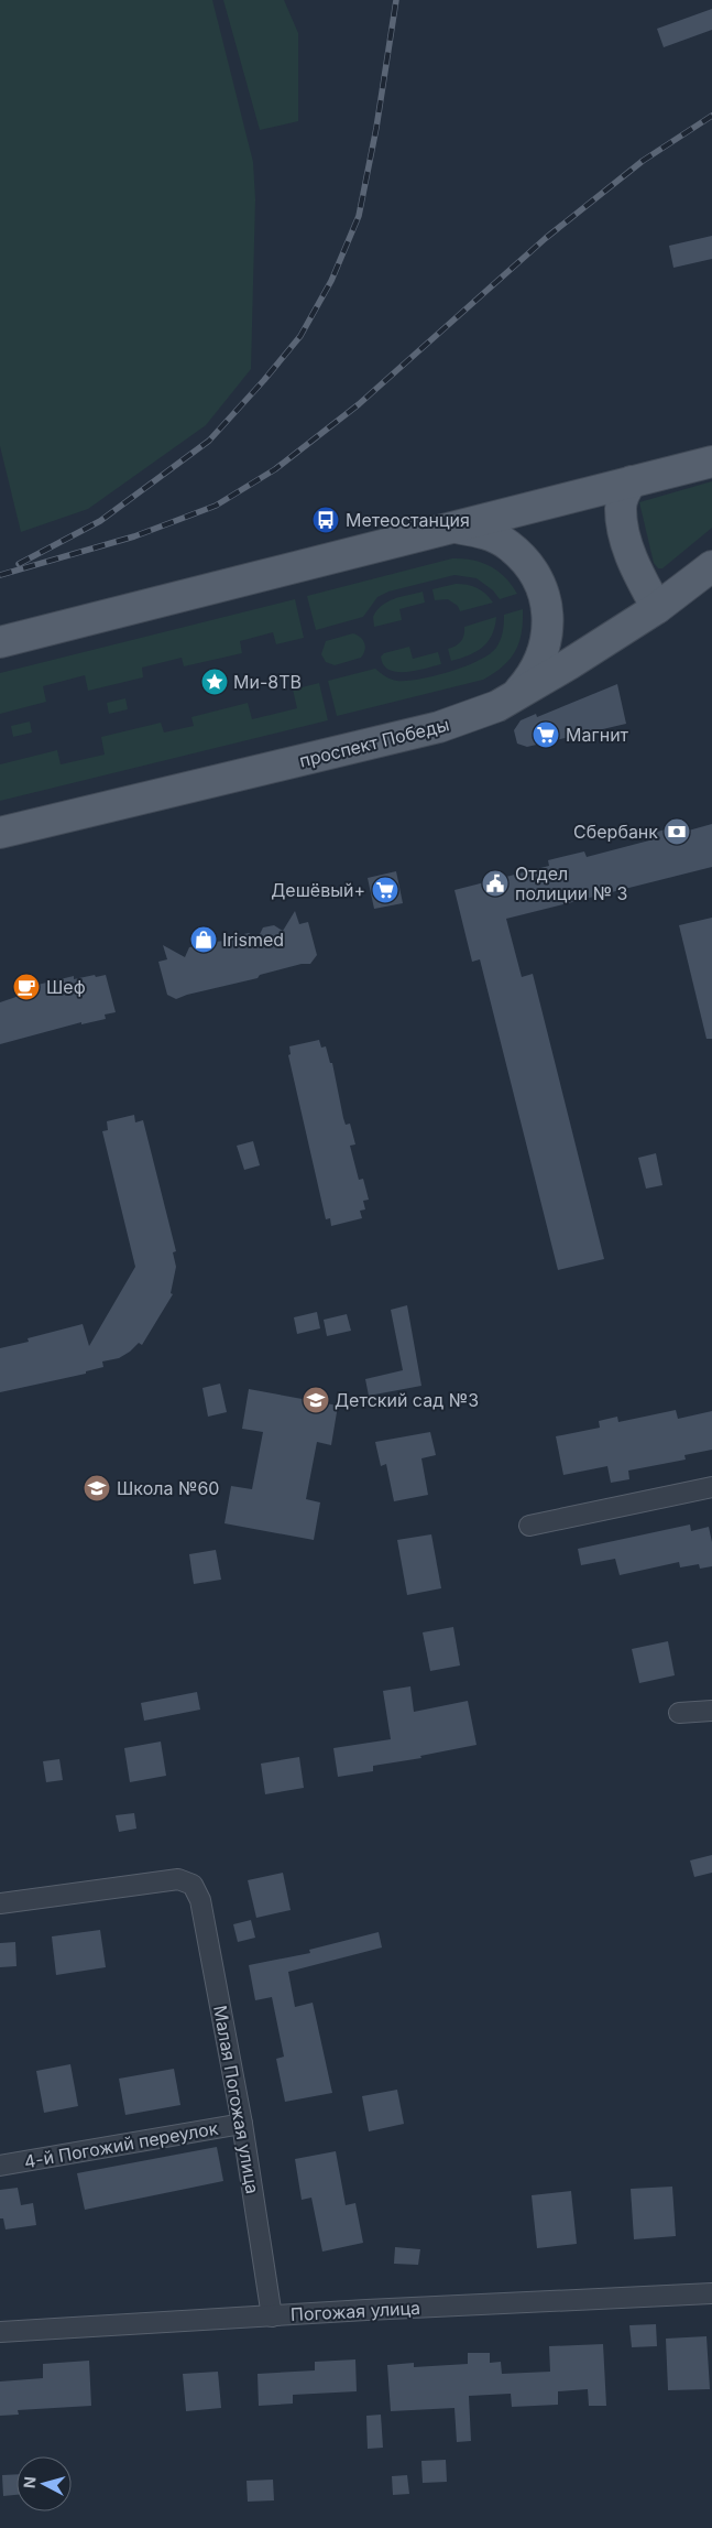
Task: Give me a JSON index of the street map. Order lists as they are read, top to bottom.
{
  "streets": {
    "main road": ["проспект Победы"],
    "street": ["Малая Погожая улица", "4-й Погожий переулок", "Погожая улица"]
  },
  "crossings": [
    ["Малая Погожая улица", "4-й Погожий переулок"],
    ["Малая Погожая улица", "Погожая улица"]
  ],
  "places": {
    "bus stop": ["Метеостанция"],
    "place": ["Ми-8ТВ"],
    "supermarket": ["Магнит", "Дешёвый+"],
    "bank": ["Сбербанк"],
    "public building": ["Отдел полиции № 3"],
    "shop": ["Irismed"],
    "cafe": ["Шеф"],
    "school or university": ["Детский сад №3", "Школа №60"]
  },
  "north": "left"
}
